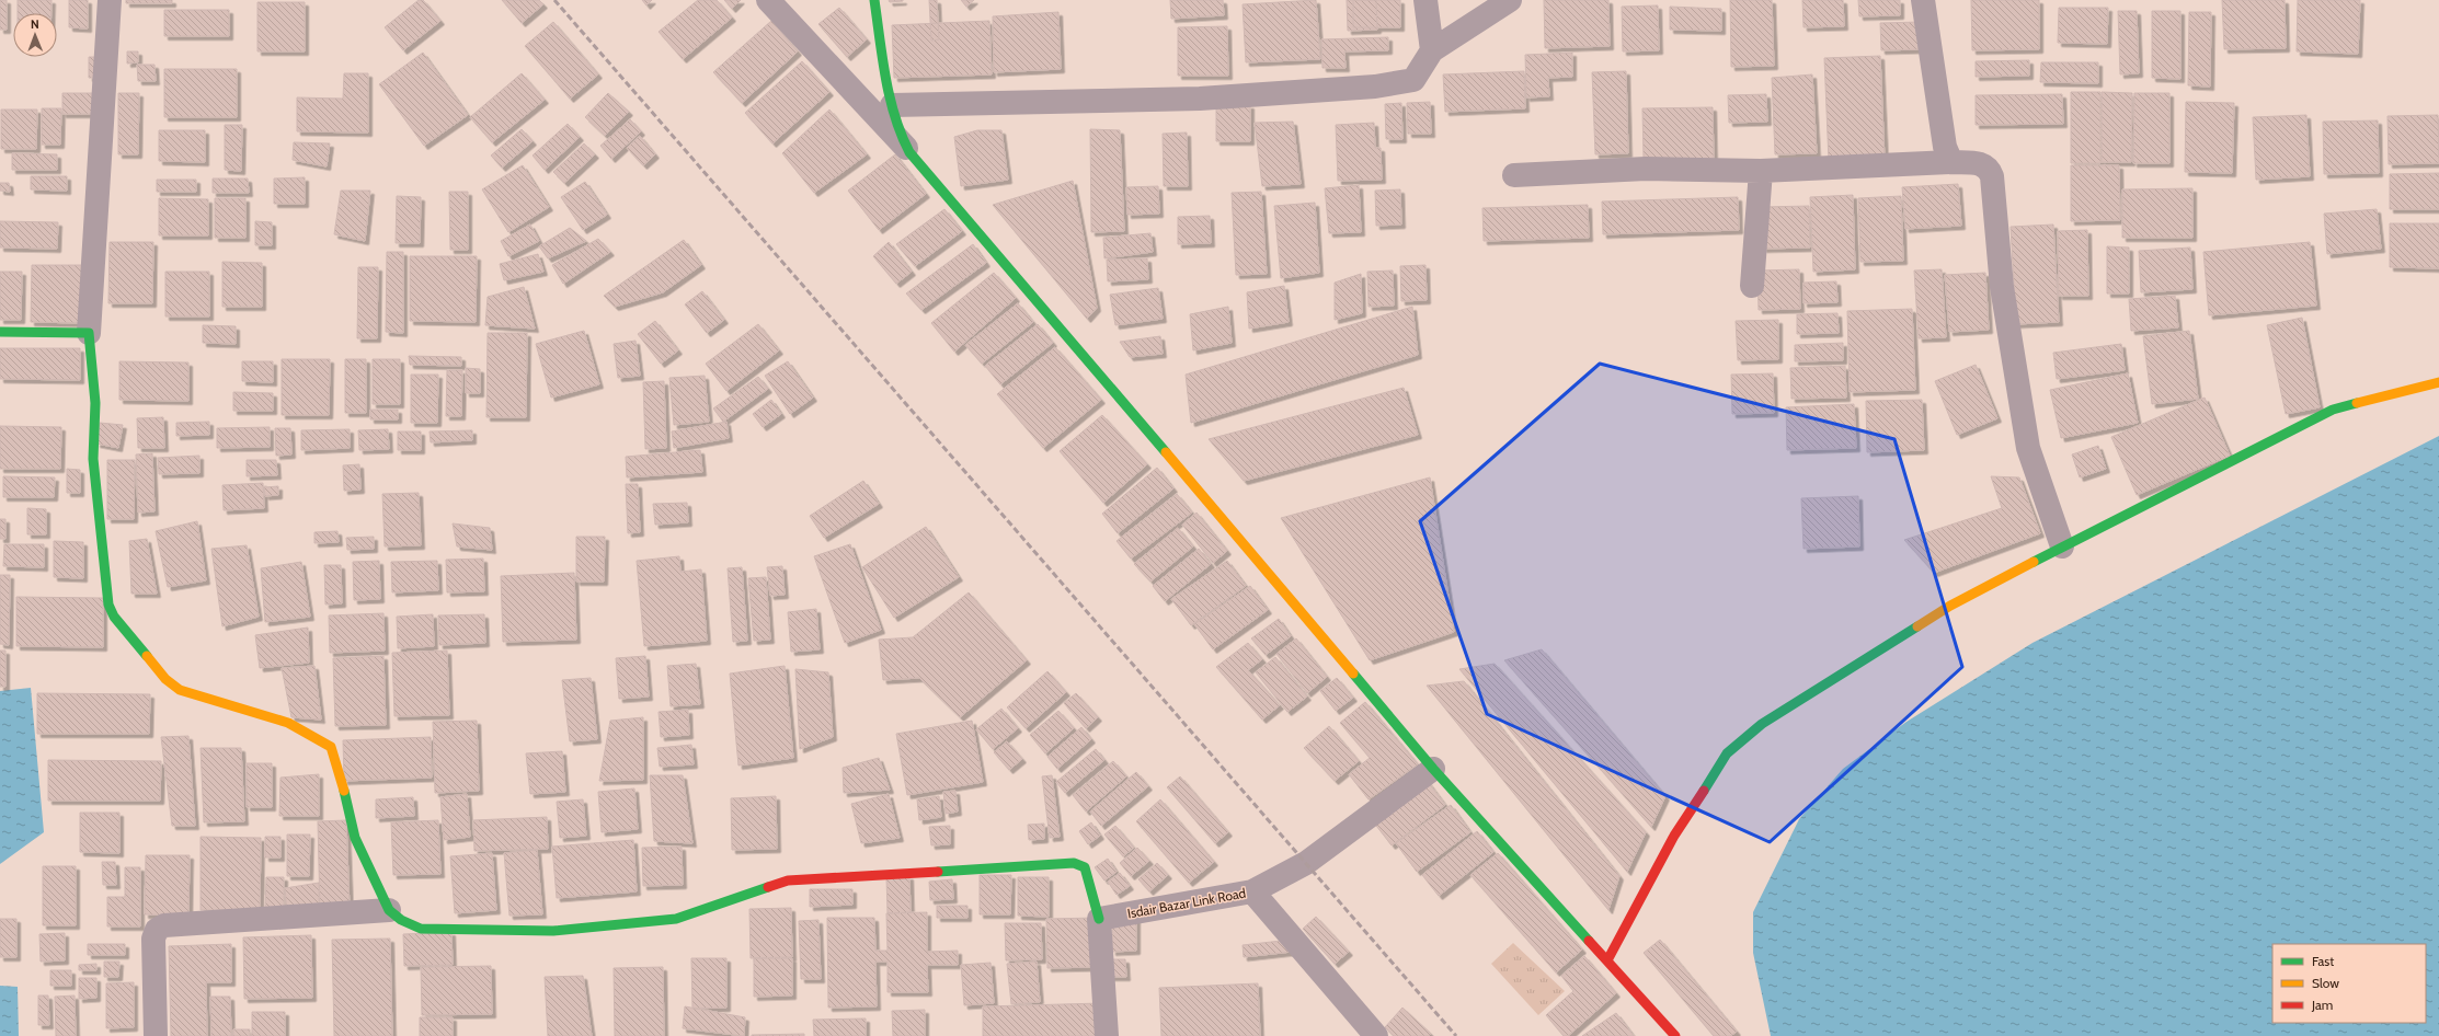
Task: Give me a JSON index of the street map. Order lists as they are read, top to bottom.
{
  "streets": {
    "street": ["Isdair Bazar Link Road"]
  },
  "legend": ["Fast", "Slow", "Jam"],
  "north": "top"
}
